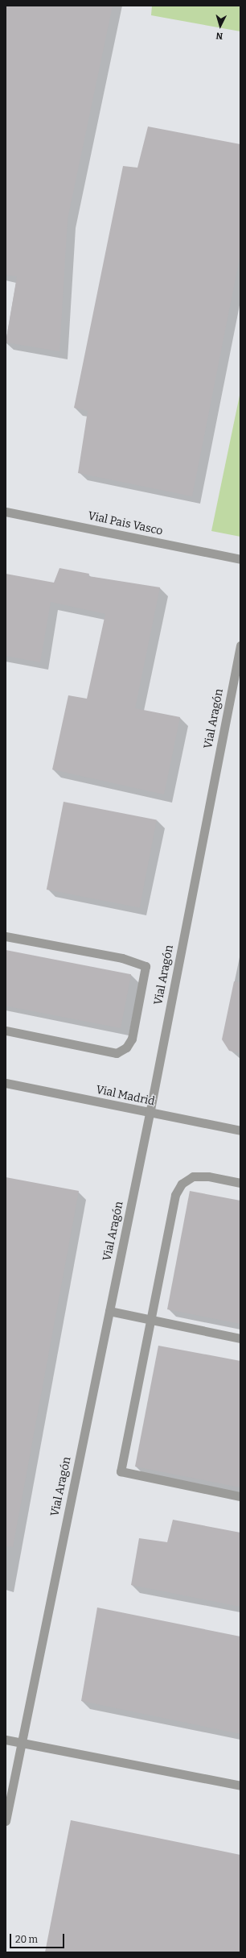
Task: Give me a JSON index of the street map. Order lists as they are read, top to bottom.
{
  "streets": {
    "lane": ["Vial Pais Vasco", "Vial Aragón", "Vial Madrid"]
  },
  "crossings": [
    ["Vial Aragón", "Vial Madrid"]
  ],
  "scale_bar": "20 m",
  "north": "bottom"
}
